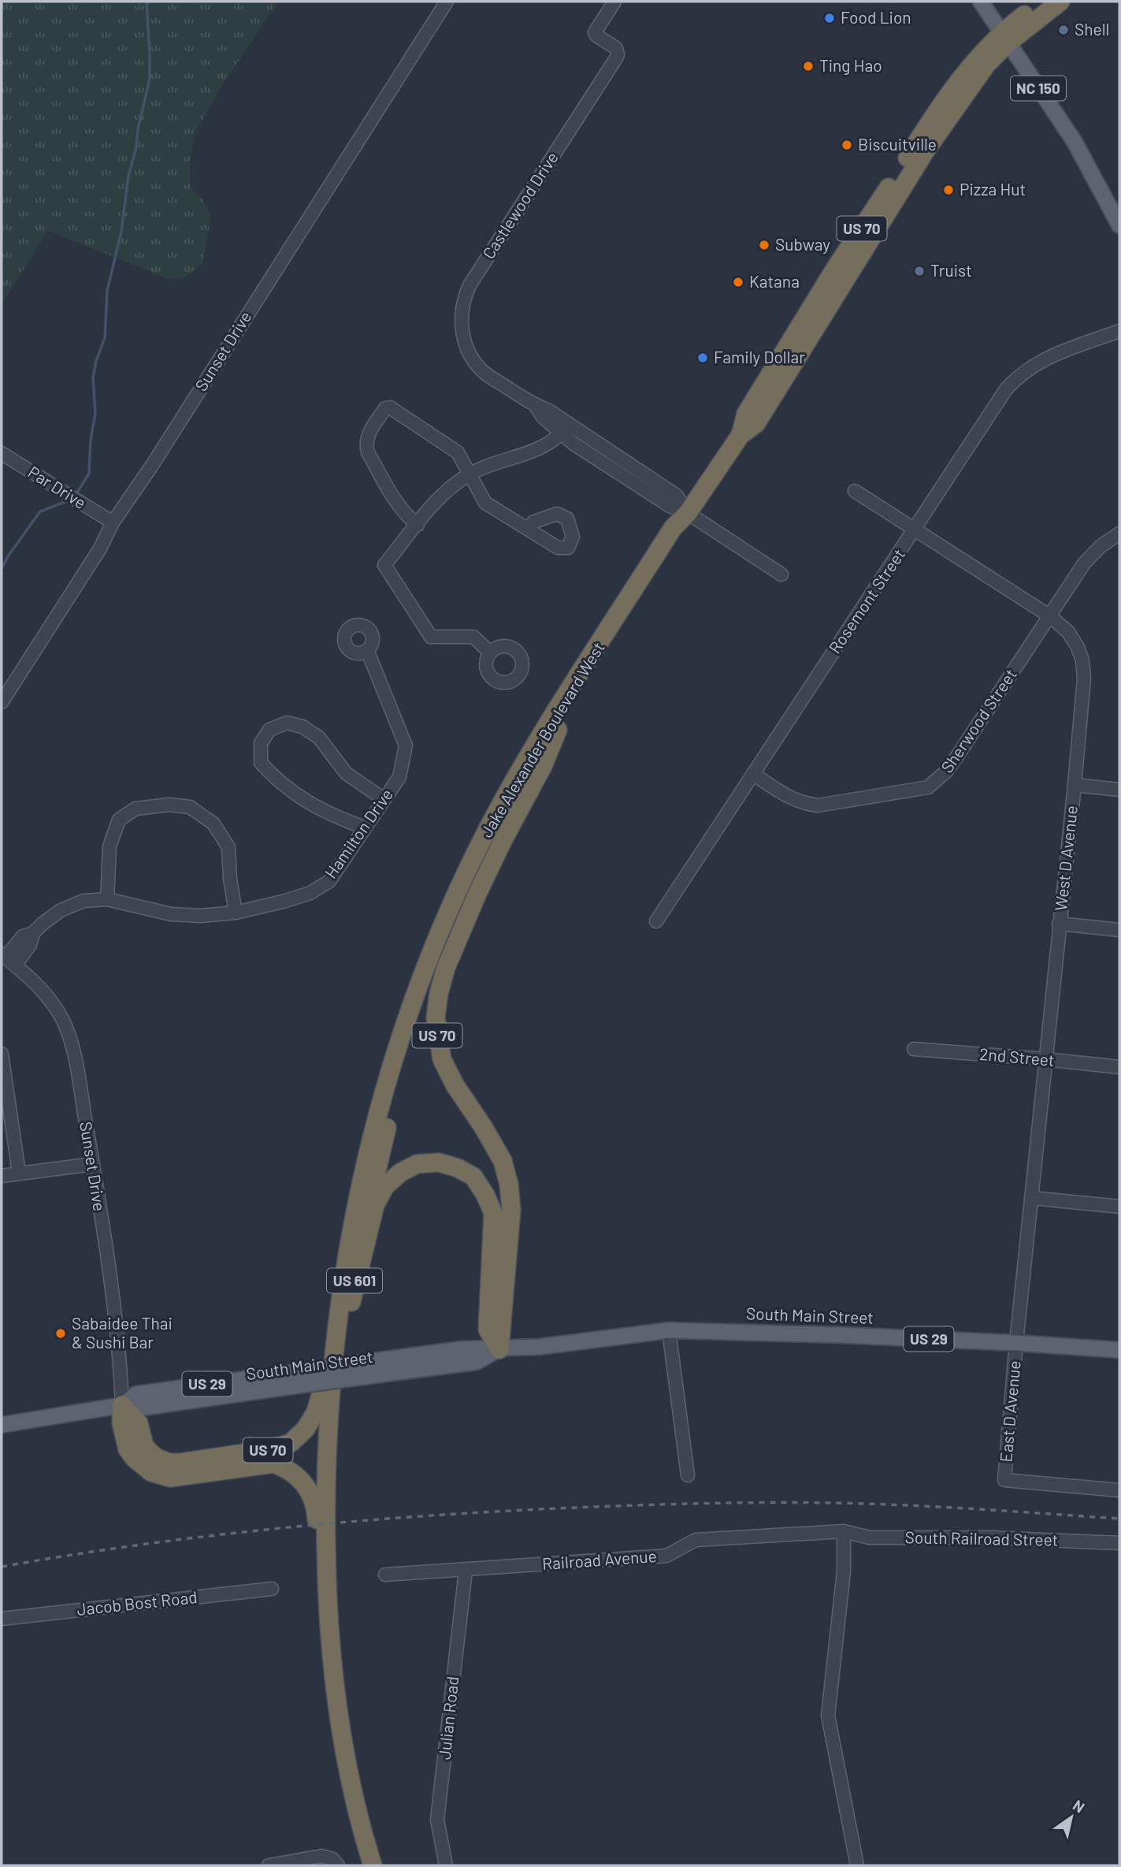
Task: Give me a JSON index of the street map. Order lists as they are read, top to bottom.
{
  "streets": {
    "highway": ["US 70", "Jake Alexander Boulevard West", "US 601"],
    "main road": ["NC 150", "South Main Street", "US 29"],
    "street": [
      "Castlewood Drive",
      "Sunset Drive",
      "Par Drive",
      "Rosemont Street",
      "Sherwood Street",
      "Hamilton Drive",
      "West D Avenue",
      "2nd Street",
      "East D Avenue",
      "South Railroad Street",
      "Railroad Avenue",
      "Jacob Bost Road",
      "Julian Road"
    ]
  },
  "crossings": [
    ["NC 150", "Jake Alexander Boulevard West"],
    ["Castlewood Drive", "Jake Alexander Boulevard West"],
    ["US 70", "Sunset Drive"],
    ["US 70", "Jake Alexander Boulevard West"],
    ["US 70", "US 601"],
    ["US 70", "South Main Street"],
    ["Sunset Drive", "Par Drive"],
    ["Sunset Drive", "Hamilton Drive"],
    ["Sunset Drive", "South Main Street"],
    ["Rosemont Street", "Sherwood Street"],
    ["Rosemont Street", "West D Avenue"],
    ["Sherwood Street", "West D Avenue"],
    ["Jake Alexander Boulevard West", "US 601"],
    ["West D Avenue", "2nd Street"],
    ["West D Avenue", "South Main Street"],
    ["West D Avenue", "East D Avenue"],
    ["South Main Street", "East D Avenue"],
    ["South Railroad Street", "Railroad Avenue"],
    ["Railroad Avenue", "Julian Road"]
  ],
  "places": [
    "Food Lion",
    "Shell",
    "Ting Hao",
    "Biscuitville",
    "Pizza Hut",
    "Subway",
    "Truist",
    "Katana",
    "Family Dollar",
    "Sabaidee Thai & Sushi Bar"
  ],
  "north": "top right"
}
